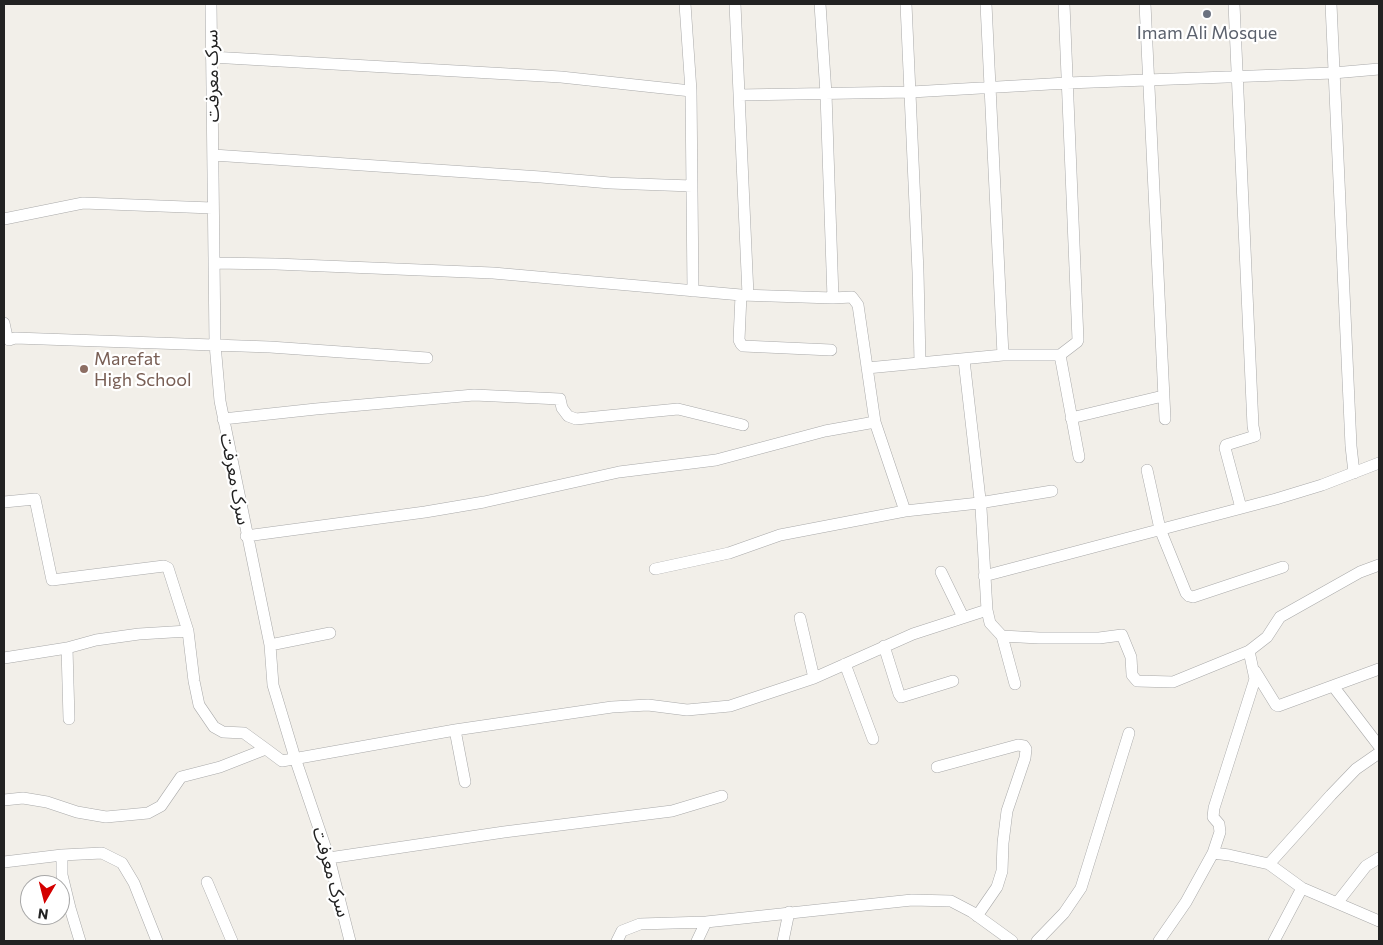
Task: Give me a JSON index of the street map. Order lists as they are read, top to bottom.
{
  "streets": {
    "street": ["سرک معرفت"]
  },
  "places": ["Imam Ali Mosque", "Marefat High School"],
  "north": "bottom"
}
